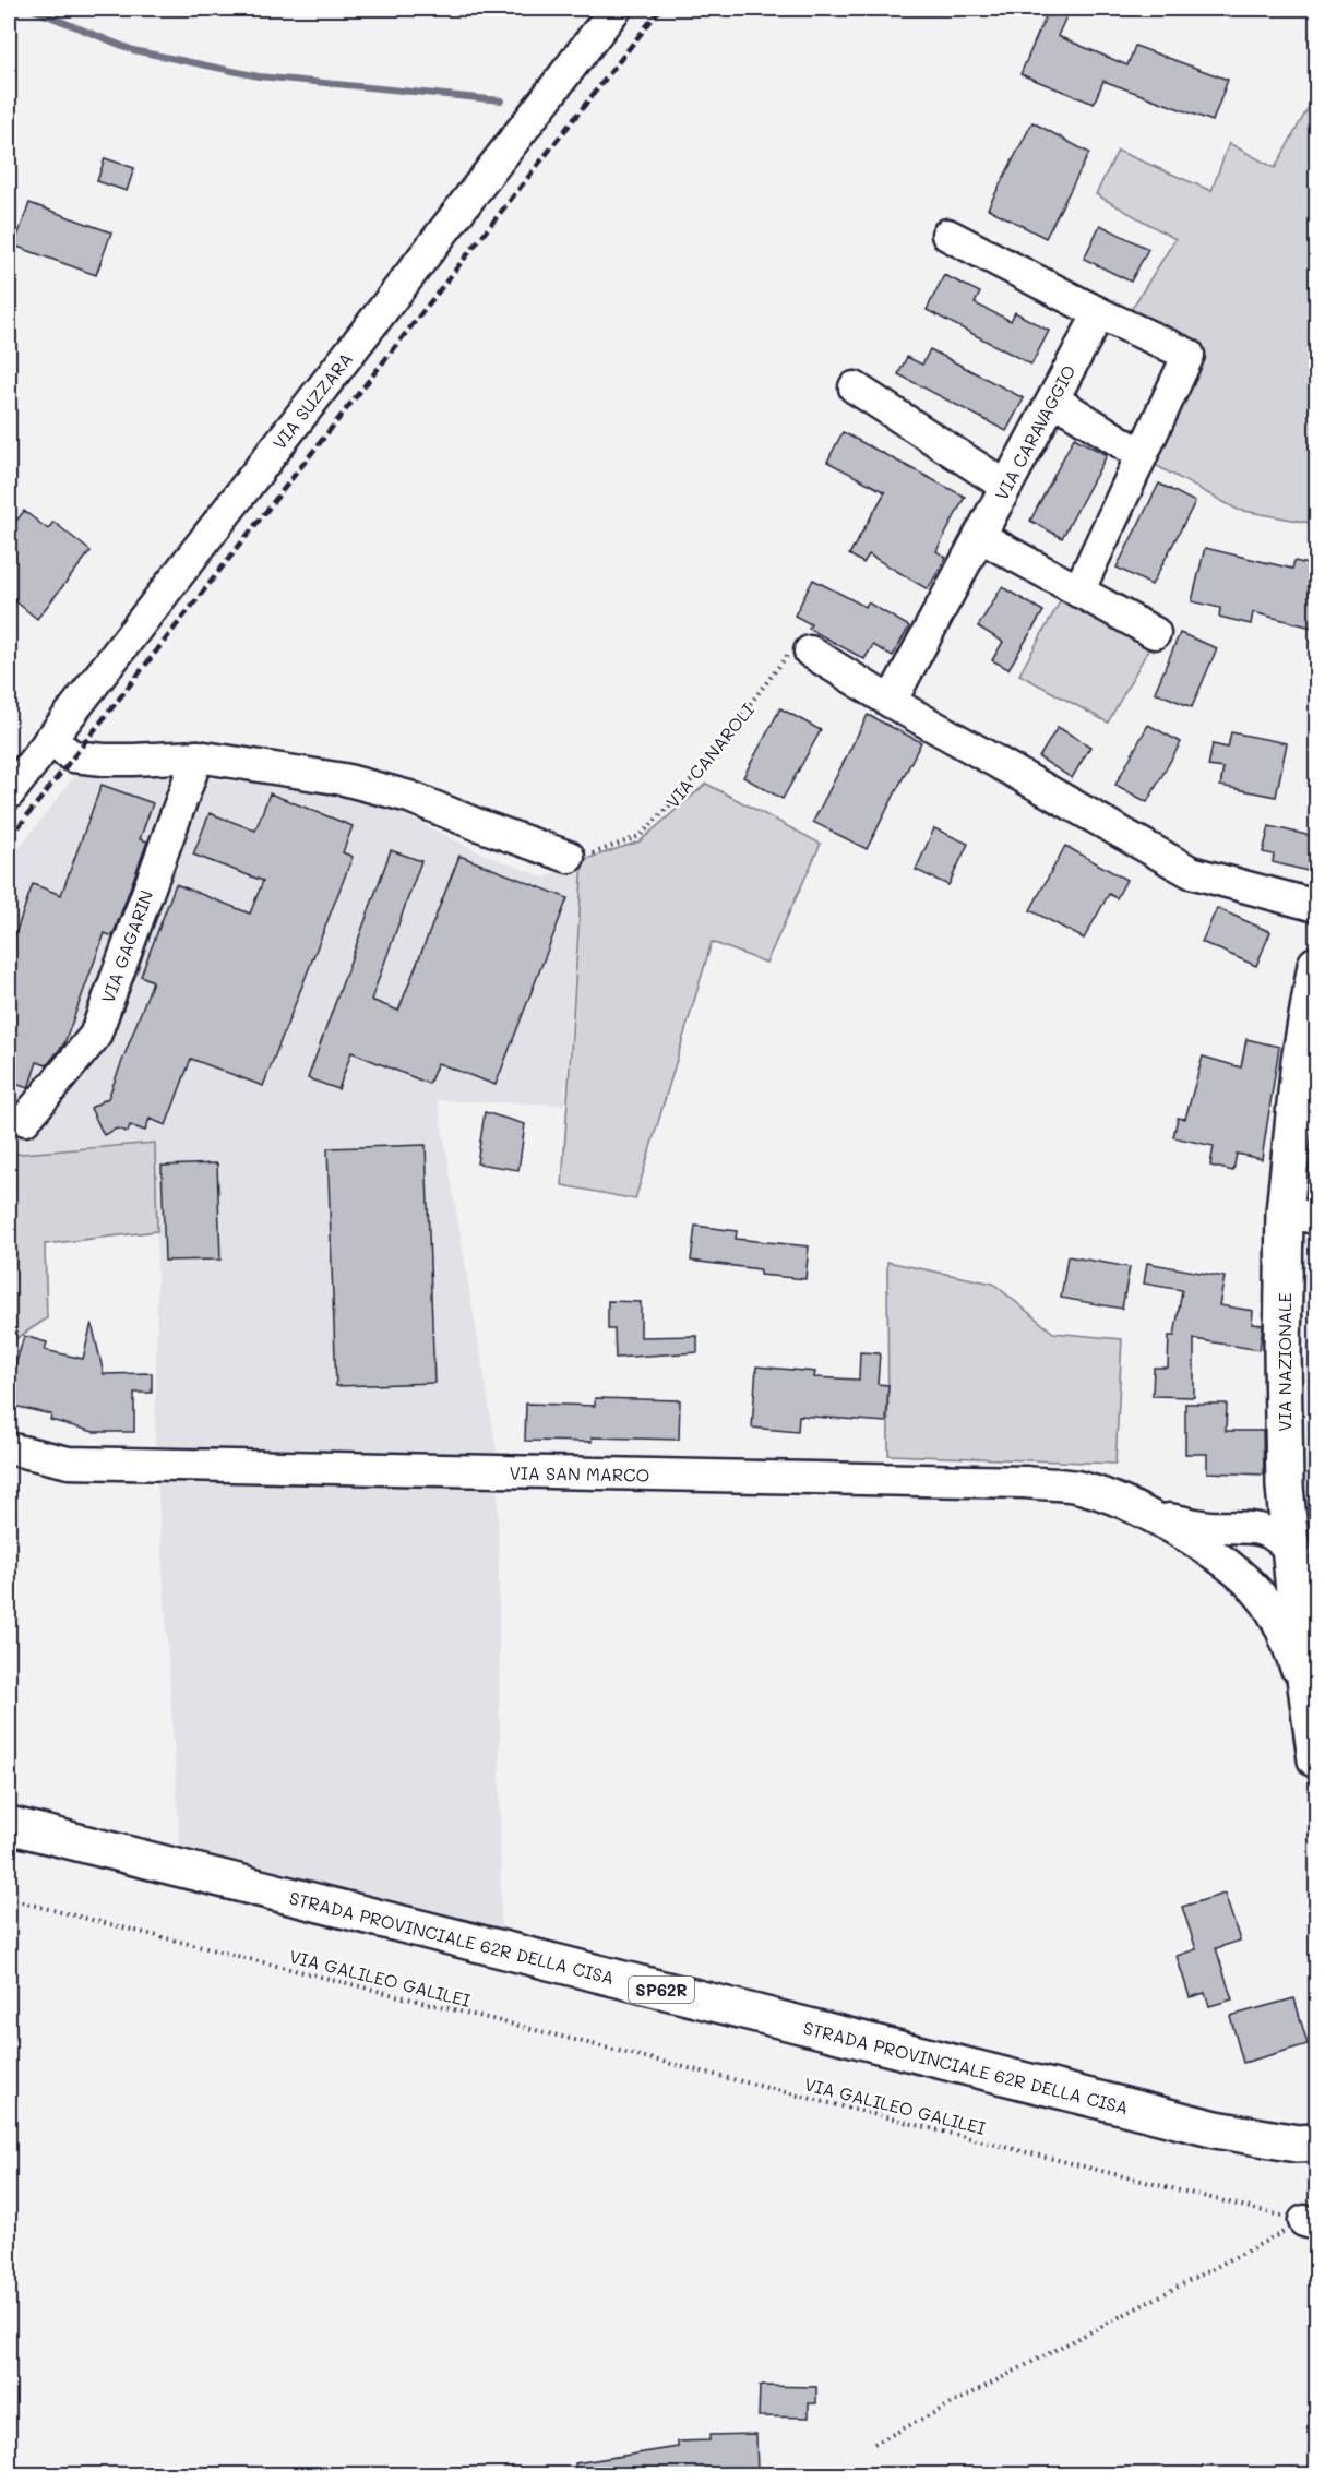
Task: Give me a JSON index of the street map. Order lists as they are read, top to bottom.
{
  "streets": {
    "main road": ["VIA NAZIONALE", "STRADA PROVINCIALE 62R DELLA CISA", "SP62R"],
    "street": [
      "VIA SUZZARA",
      "VIA CARAVAGGIO",
      "VIA GAGARIN",
      "VIA SAN MARCO"
    ],
    "path": ["VIA CANAROLI", "VIA GALILEO GALILEI"]
  },
  "crossings": [
    ["VIA NAZIONALE", "VIA SAN MARCO"]
  ]
}
